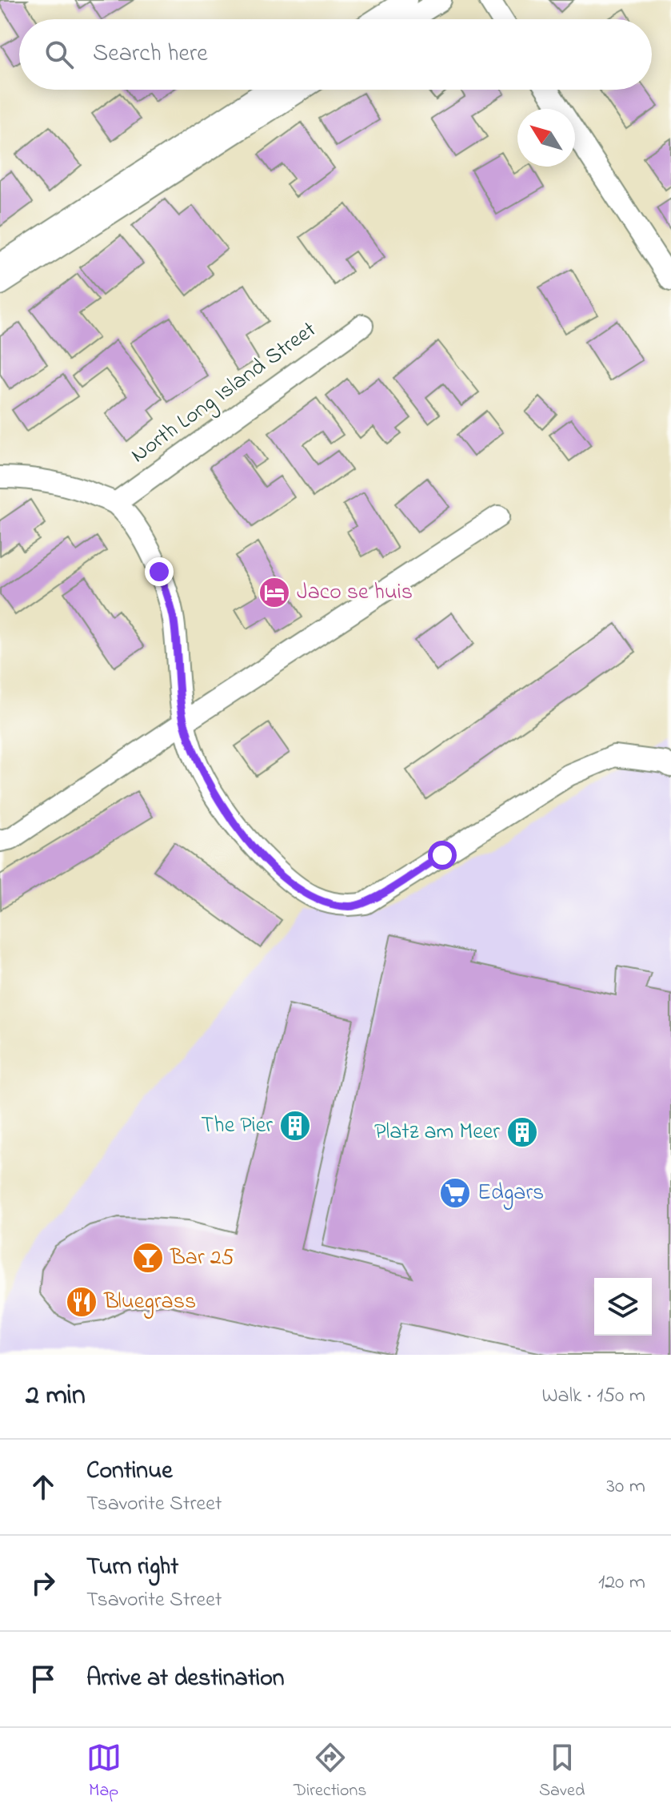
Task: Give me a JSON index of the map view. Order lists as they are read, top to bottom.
{
  "streets": {
    "street": ["North Long Island Street"]
  },
  "places": {
    "hotel": ["Jaco se huis"],
    "building": ["The Pier", "Platz am Meer"],
    "supermarket": ["Edgars"],
    "bar": ["Bar 25"],
    "restaurant": ["Bluegrass"]
  },
  "north": "top left",
  "page": {
    "search": "Search here",
    "heading": ["2 min", "Walk · 150 m"],
    "list": [
      ["Continue", "Tsavorite Street", "30 m"],
      ["Turn right", "Tsavorite Street", "120 m"],
      "Arrive at destination"
    ],
    "nav": ["Map", "Directions", "Saved"]
  }
}
